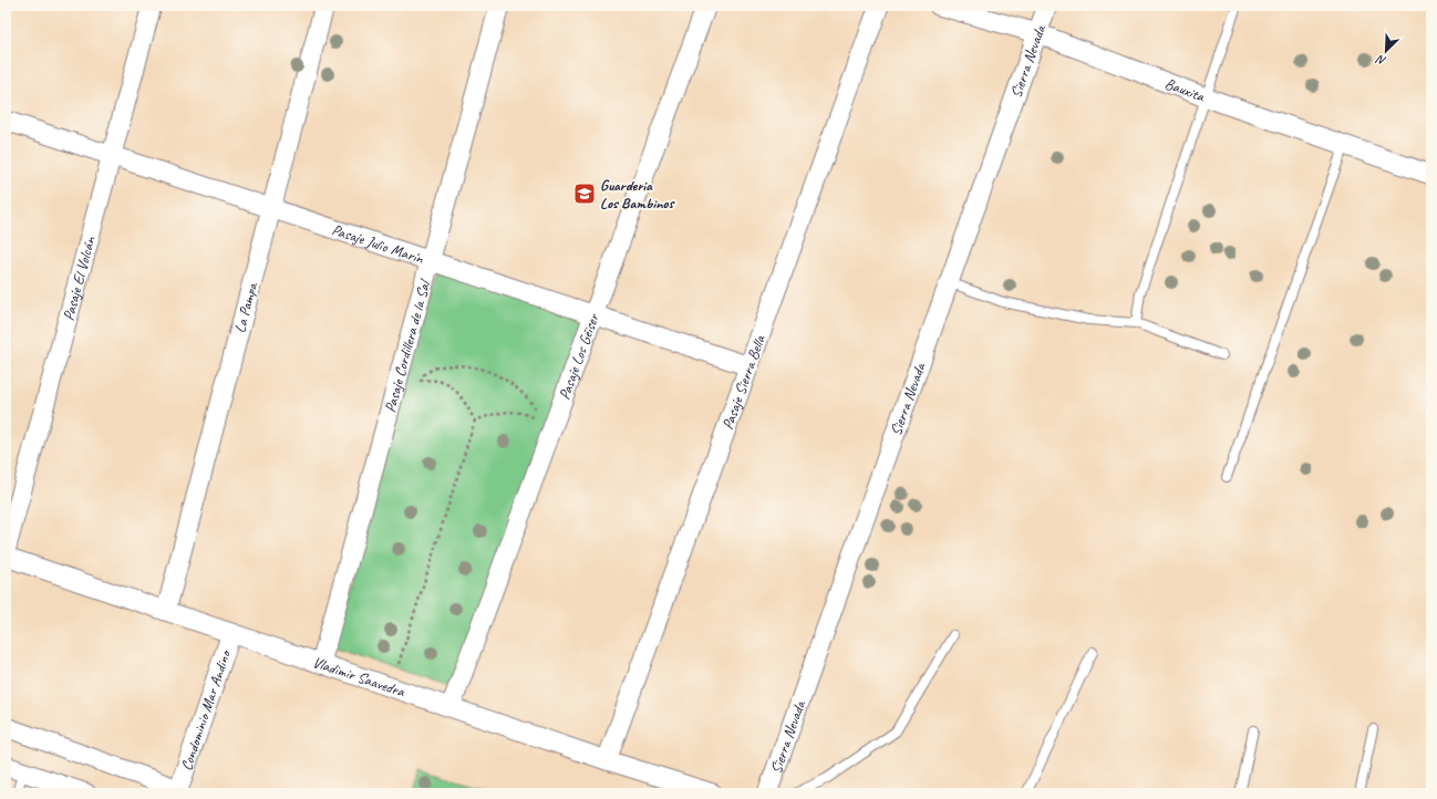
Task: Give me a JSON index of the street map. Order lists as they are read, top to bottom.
{
  "streets": {
    "street": [
      "Sierra Nevada",
      "Bauxita",
      "Pasaje Julio Marín",
      "Pasaje El Volcán",
      "La Pampa",
      "Pasaje Cordillera de la Sal",
      "Pasaje Los Géiser",
      "Pasaje Sierra Bella",
      "Vladimir Saavedra",
      "Condominio Mar Andino"
    ]
  },
  "crossings": [
    ["Sierra Nevada", "Bauxita"],
    ["Pasaje Julio Marín", "Pasaje El Volcán"],
    ["Pasaje Julio Marín", "La Pampa"],
    ["Pasaje Julio Marín", "Pasaje Cordillera de la Sal"],
    ["Pasaje Julio Marín", "Pasaje Los Géiser"],
    ["Pasaje Julio Marín", "Pasaje Sierra Bella"],
    ["La Pampa", "Vladimir Saavedra"],
    ["Pasaje Cordillera de la Sal", "Vladimir Saavedra"],
    ["Pasaje Los Géiser", "Vladimir Saavedra"],
    ["Pasaje Sierra Bella", "Vladimir Saavedra"],
    ["Vladimir Saavedra", "Condominio Mar Andino"]
  ],
  "places": {
    "school or university": ["Guarderia Los Bambinos"]
  },
  "north": "bottom left"
}
